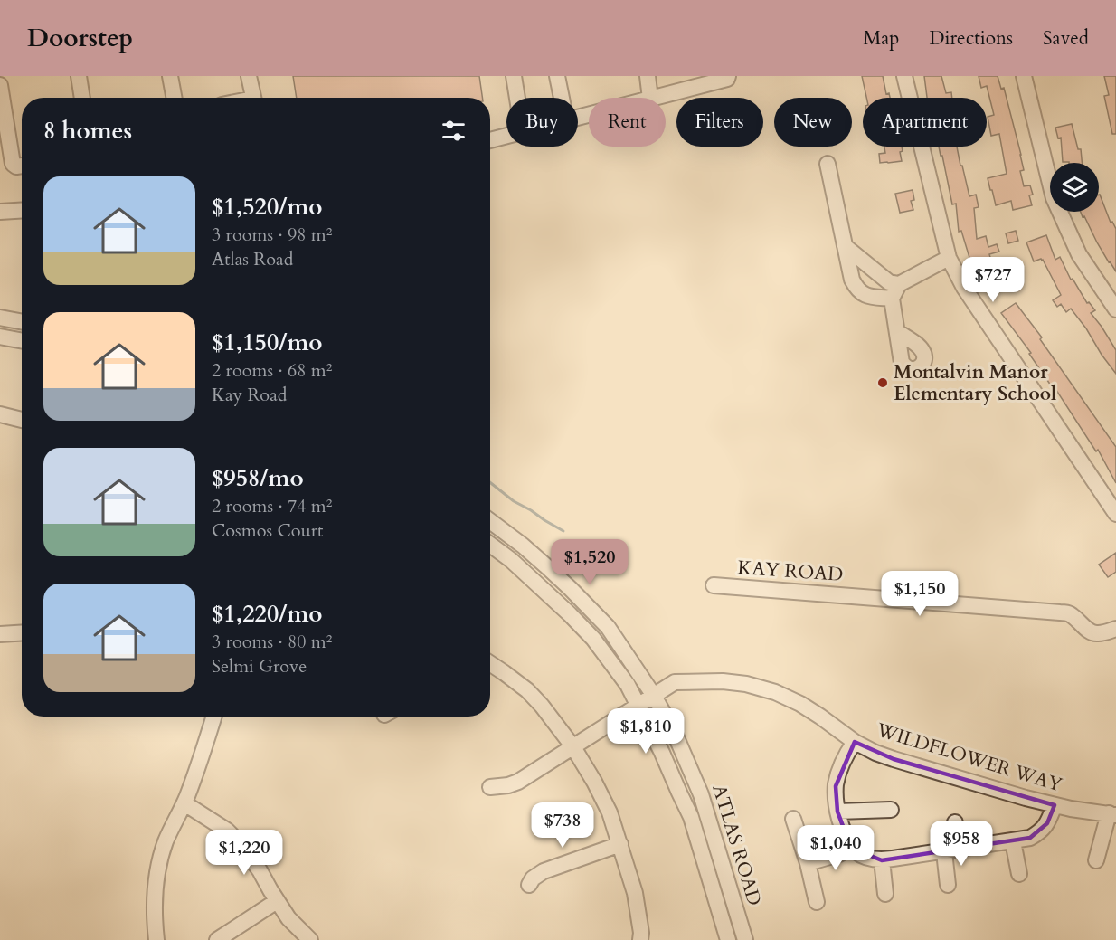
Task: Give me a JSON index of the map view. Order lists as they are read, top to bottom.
{
  "streets": {
    "street": ["KAY ROAD", "WILDFLOWER WAY", "ATLAS ROAD"]
  },
  "crossings": [
    ["WILDFLOWER WAY", "ATLAS ROAD"]
  ],
  "places": ["Montalvin Manor Elementary School"],
  "page": {
    "header": "Doorstep",
    "nav": ["Map", "Directions", "Saved"],
    "chip": [
      "Buy",
      "Rent",
      "Filters",
      "New",
      "Apartment"
    ],
    "heading": "8 homes",
    "list": [
      {
        "name": "$1,520/mo",
        "note": "3 rooms · 98 m² · Atlas Road"
      },
      {
        "name": "$1,150/mo",
        "note": "2 rooms · 68 m² · Kay Road"
      },
      {
        "name": "$958/mo",
        "note": "2 rooms · 74 m² · Cosmos Court"
      },
      {
        "name": "$1,220/mo",
        "note": "3 rooms · 80 m² · Selmi Grove"
      }
    ],
    "price": [
      "$727",
      "$1,520",
      "$1,150",
      "$1,810",
      "$738",
      "$958",
      "$1,040",
      "$1,220"
    ]
  }
}
